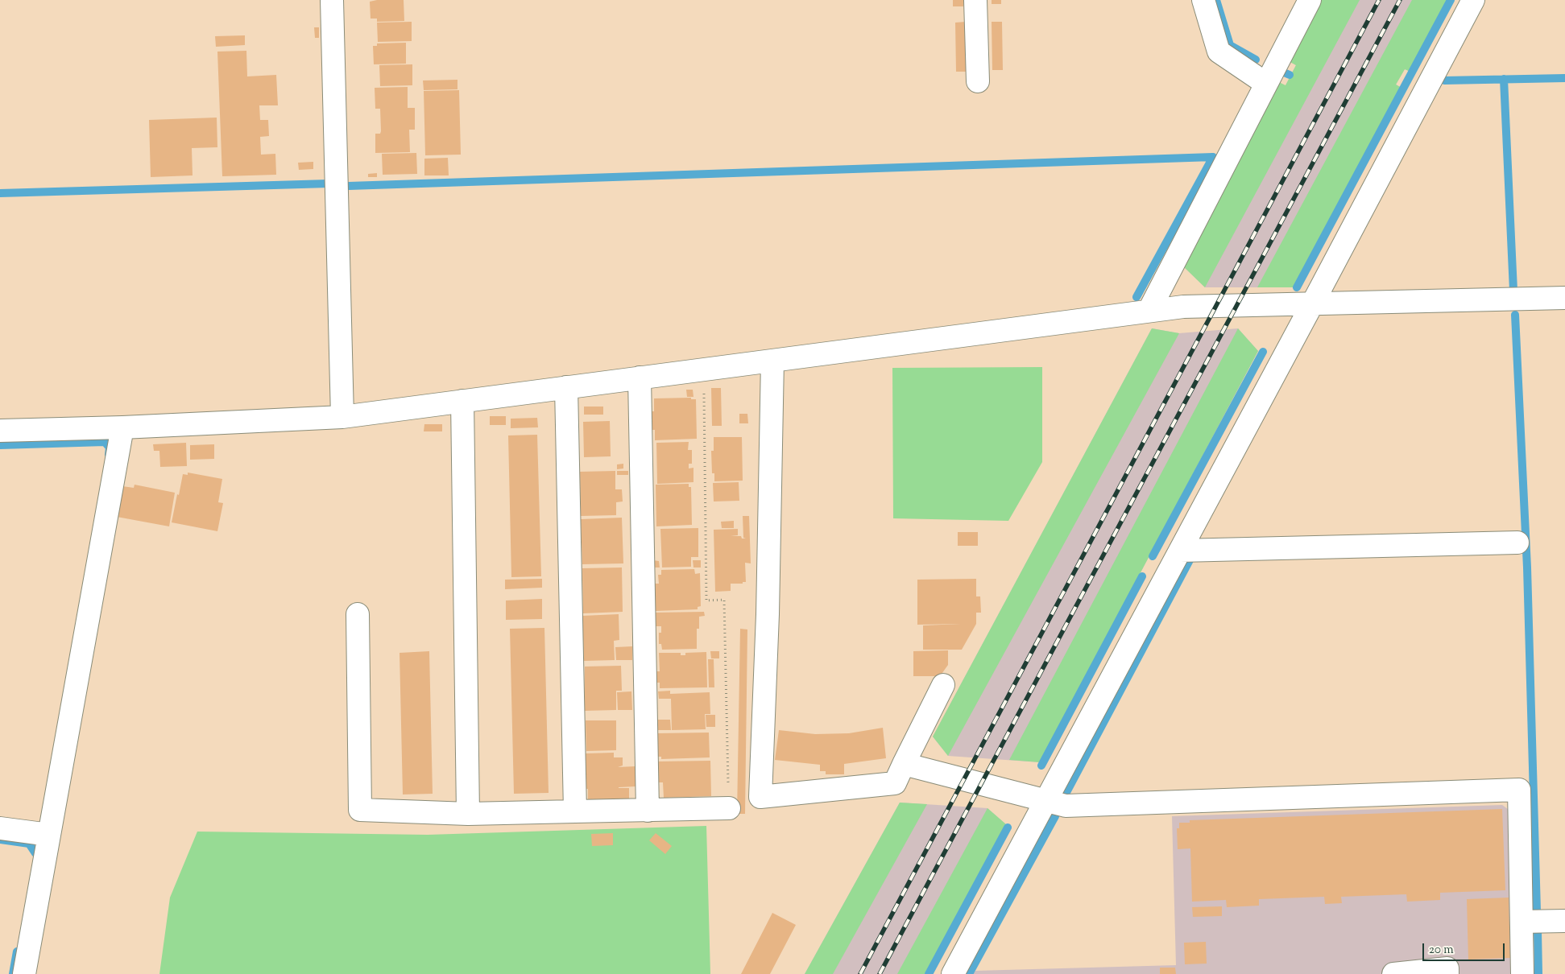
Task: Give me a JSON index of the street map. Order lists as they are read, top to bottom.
{
  "scale_bar": "20 m"
}
